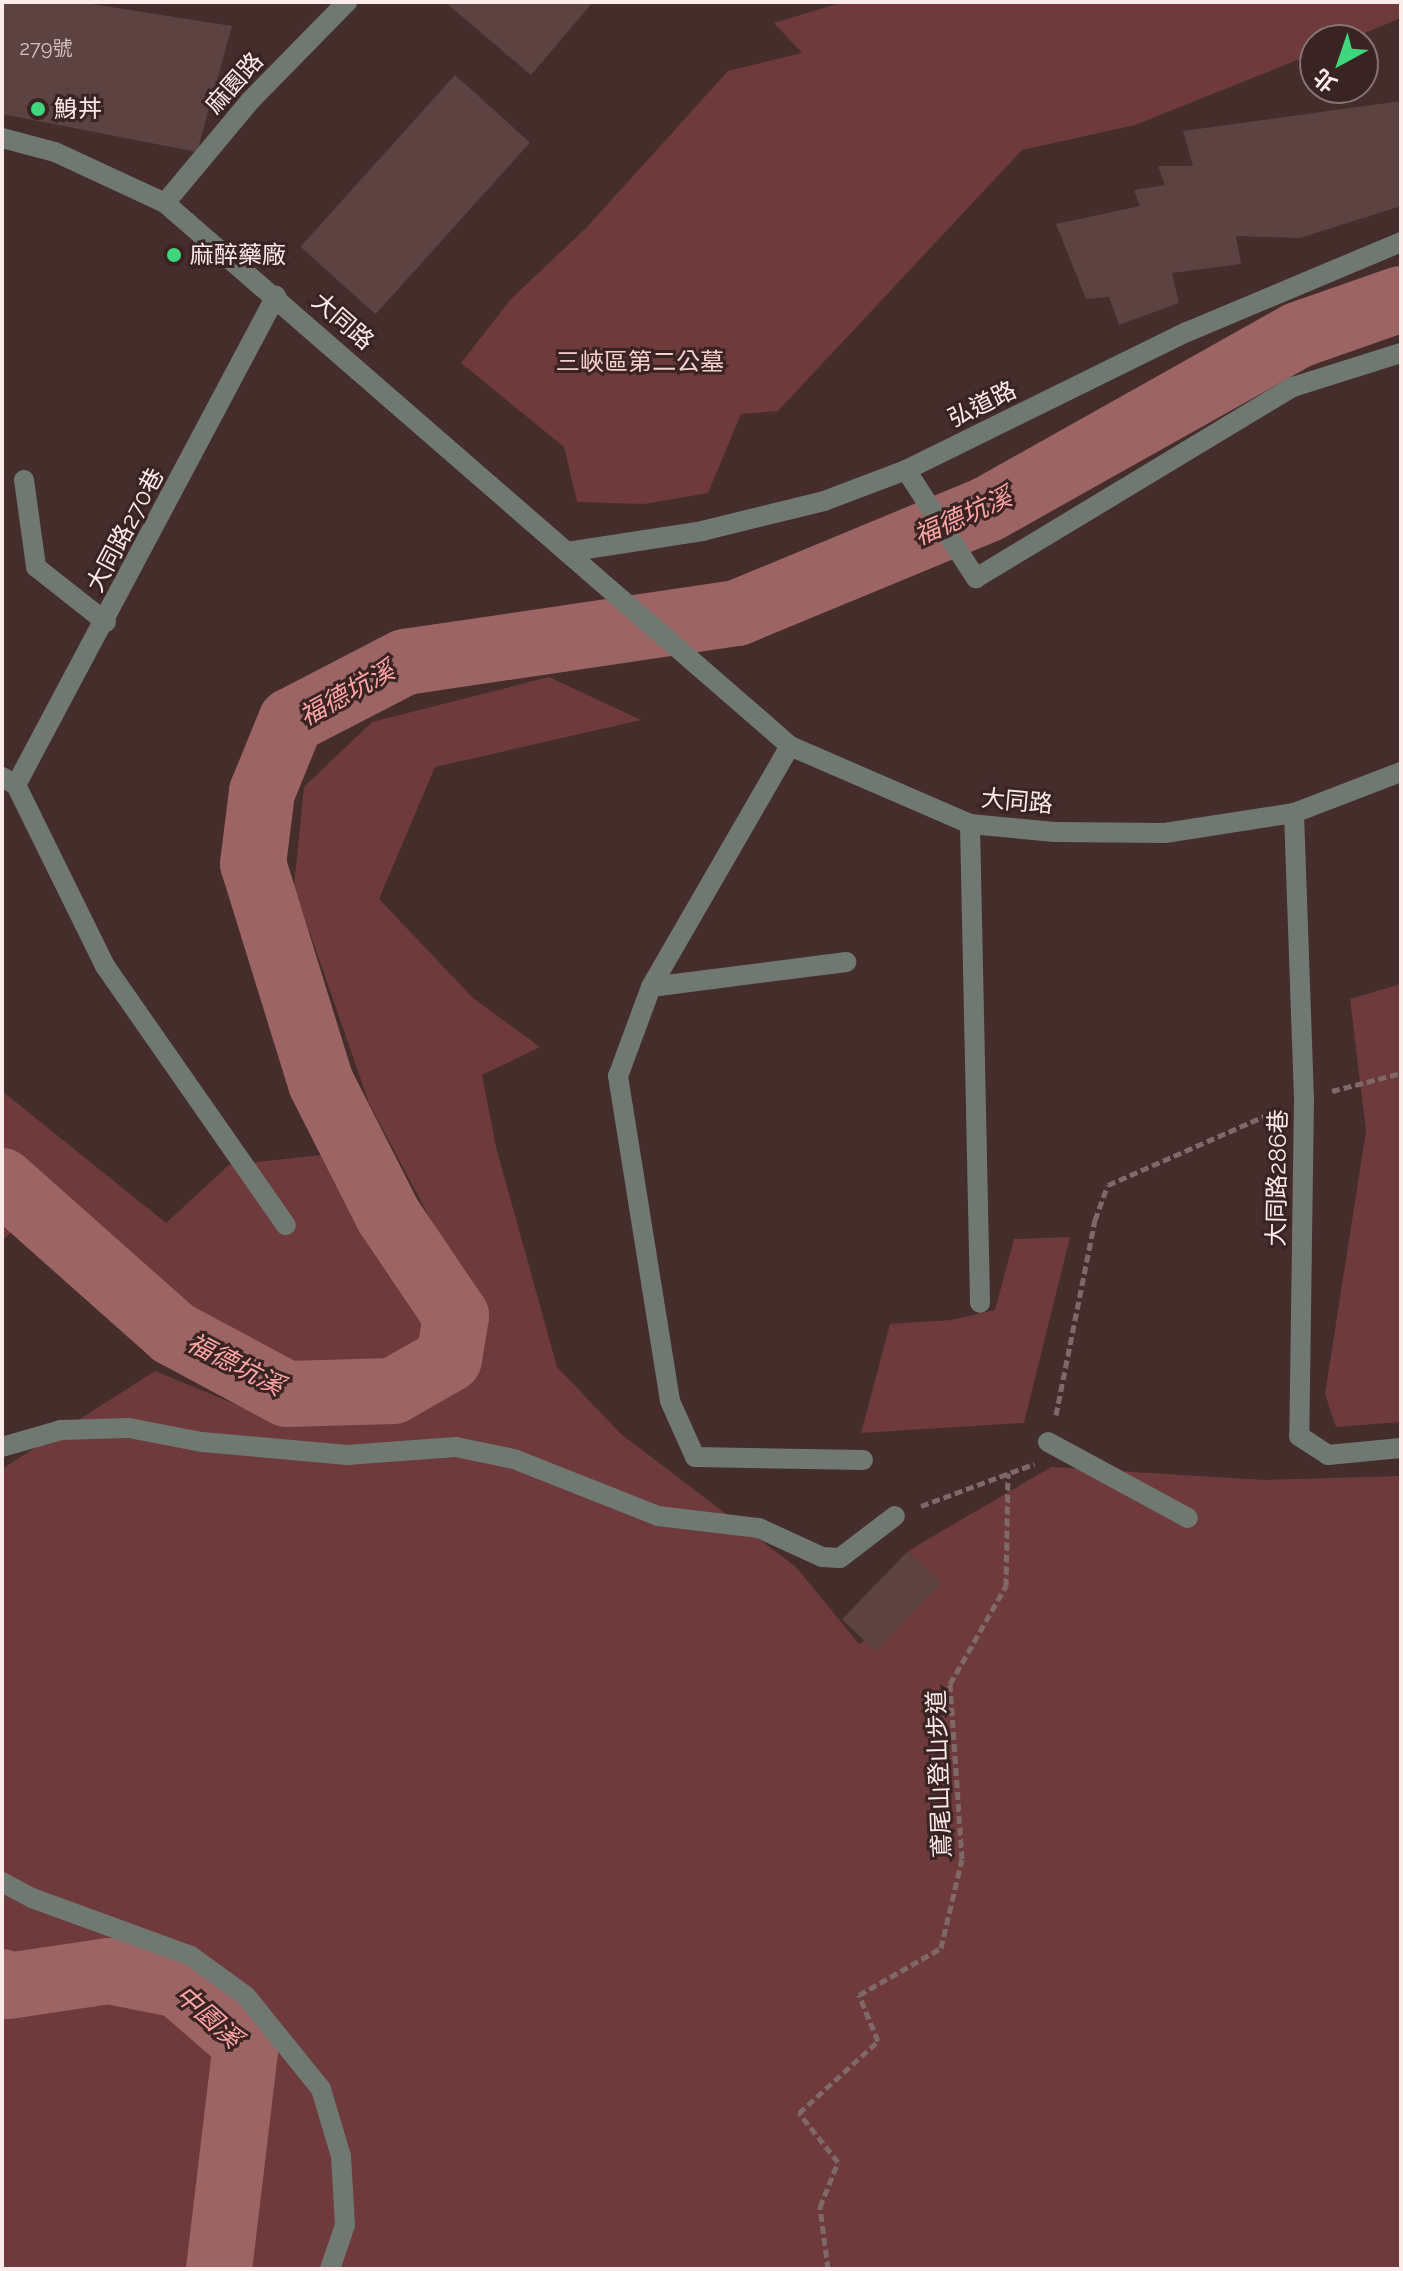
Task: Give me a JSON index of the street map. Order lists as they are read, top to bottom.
{
  "streets": {
    "street": [
      "麻園路",
      "大同路",
      "弘道路",
      "大同路270巷",
      "大同路286巷"
    ],
    "path": ["鳶尾山登山步道"]
  },
  "crossings": [
    ["麻園路", "大同路"],
    ["大同路", "弘道路"],
    ["大同路", "大同路270巷"],
    ["大同路", "大同路286巷"]
  ],
  "water": ["福德坑溪", "中園溪"],
  "parks": ["三峽區第二公墓"],
  "places": ["鯓丼", "麻醉藥廠"],
  "house_numbers": ["279號"],
  "north": "bottom left"
}
